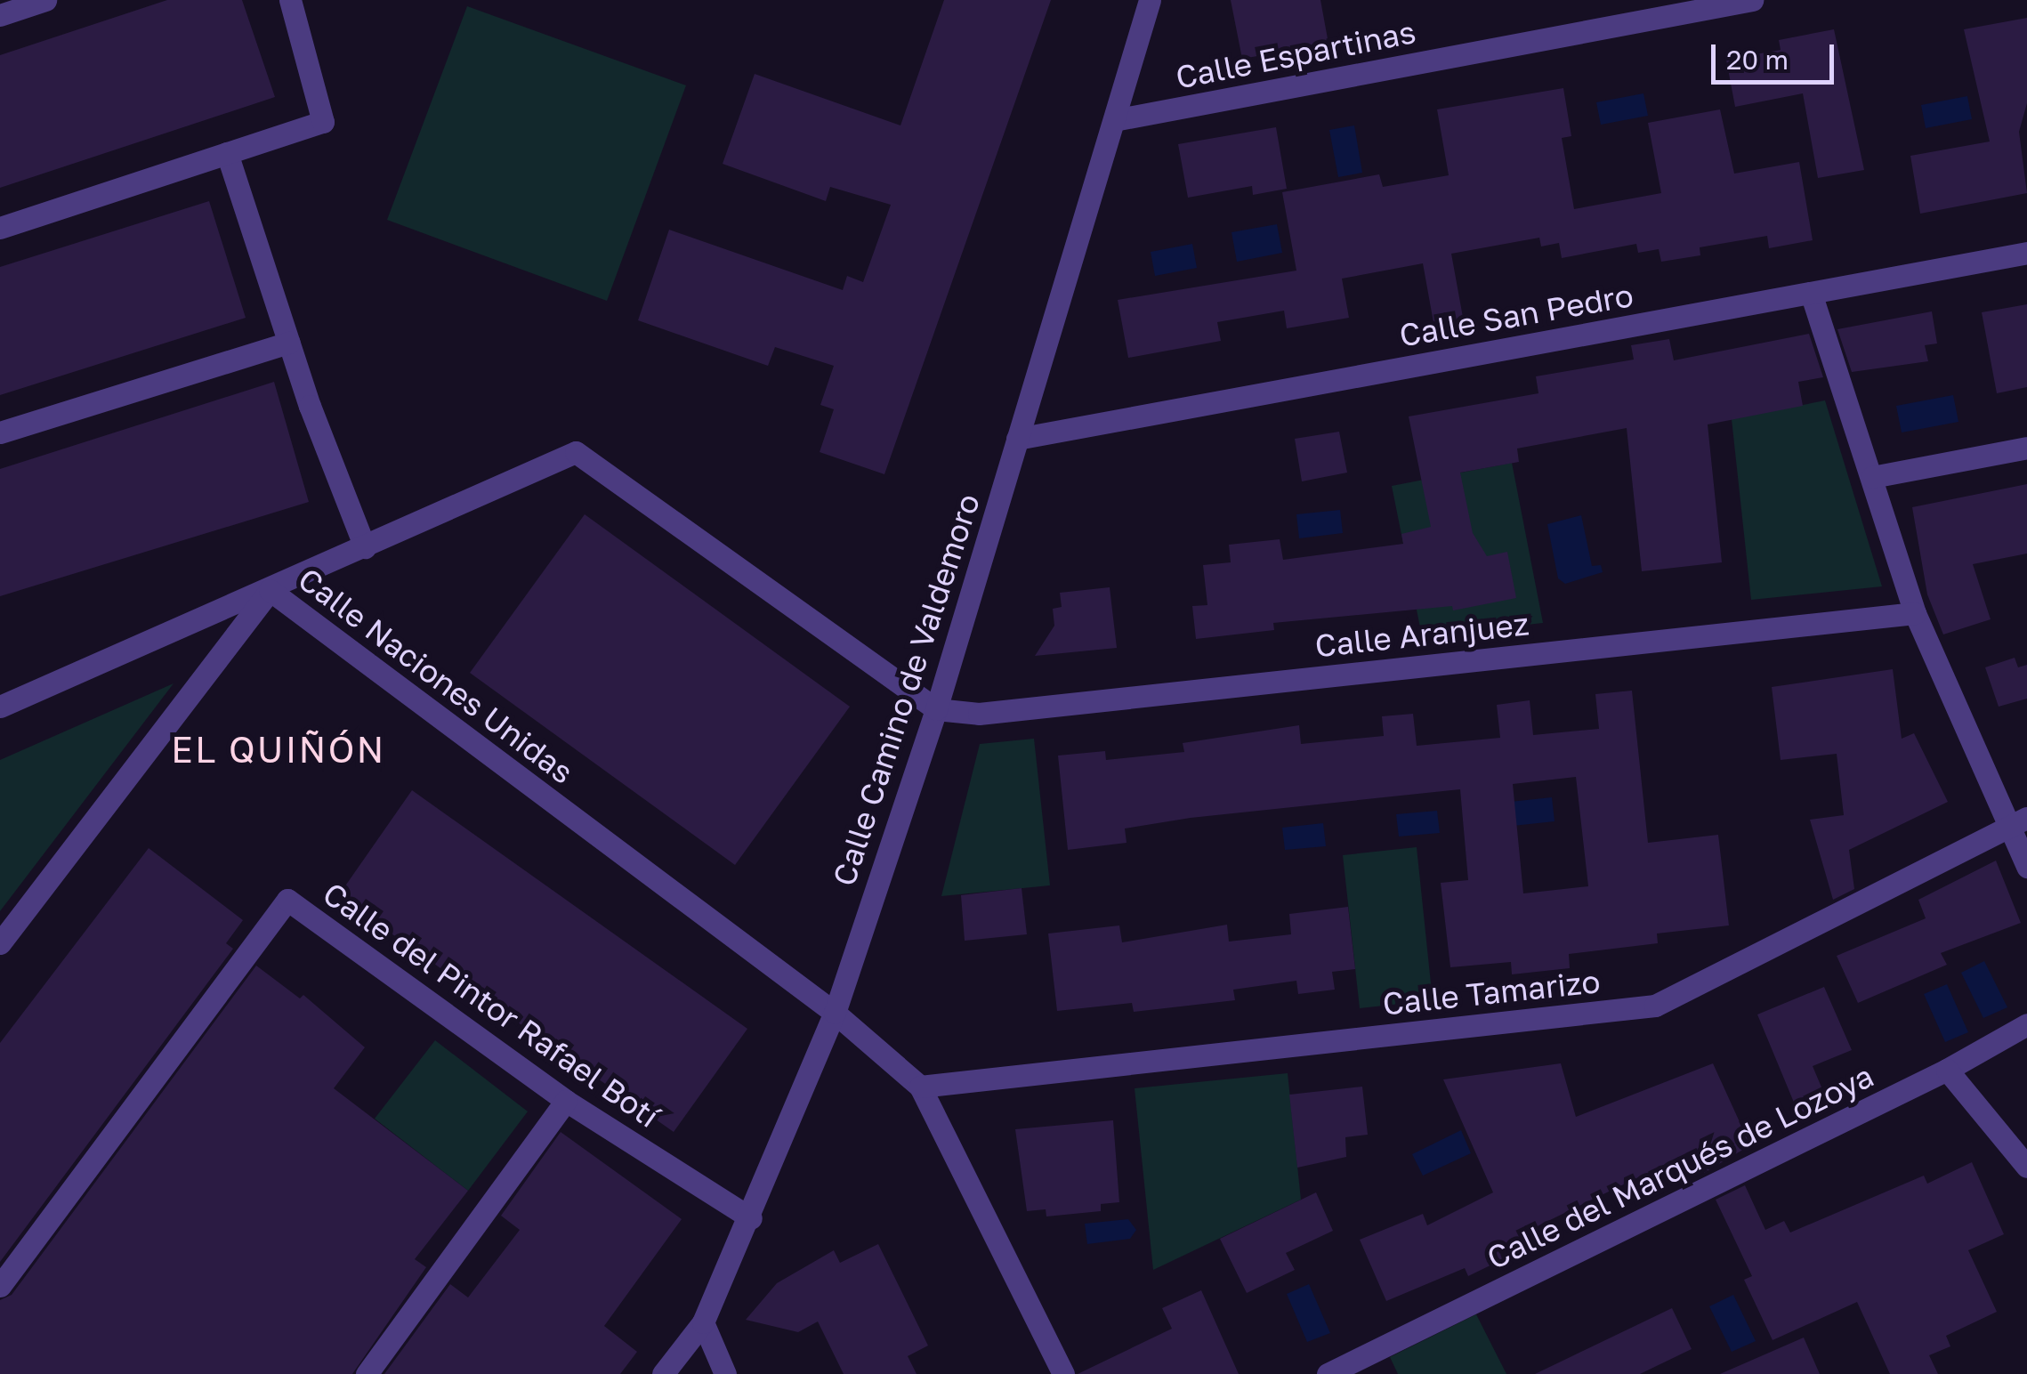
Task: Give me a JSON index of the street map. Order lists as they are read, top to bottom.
{
  "streets": {
    "street": [
      "Calle Espartinas",
      "Calle San Pedro",
      "Calle Aranjuez",
      "Calle Naciones Unidas",
      "Calle Camino de Valdemoro",
      "Calle Tamarizo",
      "Calle del Pintor Rafael Botí",
      "Calle del Marqués de Lozoya"
    ]
  },
  "crossings": [
    ["Calle Espartinas", "Calle Camino de Valdemoro"],
    ["Calle San Pedro", "Calle Camino de Valdemoro"],
    ["Calle Aranjuez", "Calle Camino de Valdemoro"],
    ["Calle Naciones Unidas", "Calle Camino de Valdemoro"],
    ["Calle Naciones Unidas", "Calle Tamarizo"],
    ["Calle Camino de Valdemoro", "Calle del Pintor Rafael Botí"]
  ],
  "districts": ["EL QUIÑÓN"],
  "scale_bar": "20 m"
}
